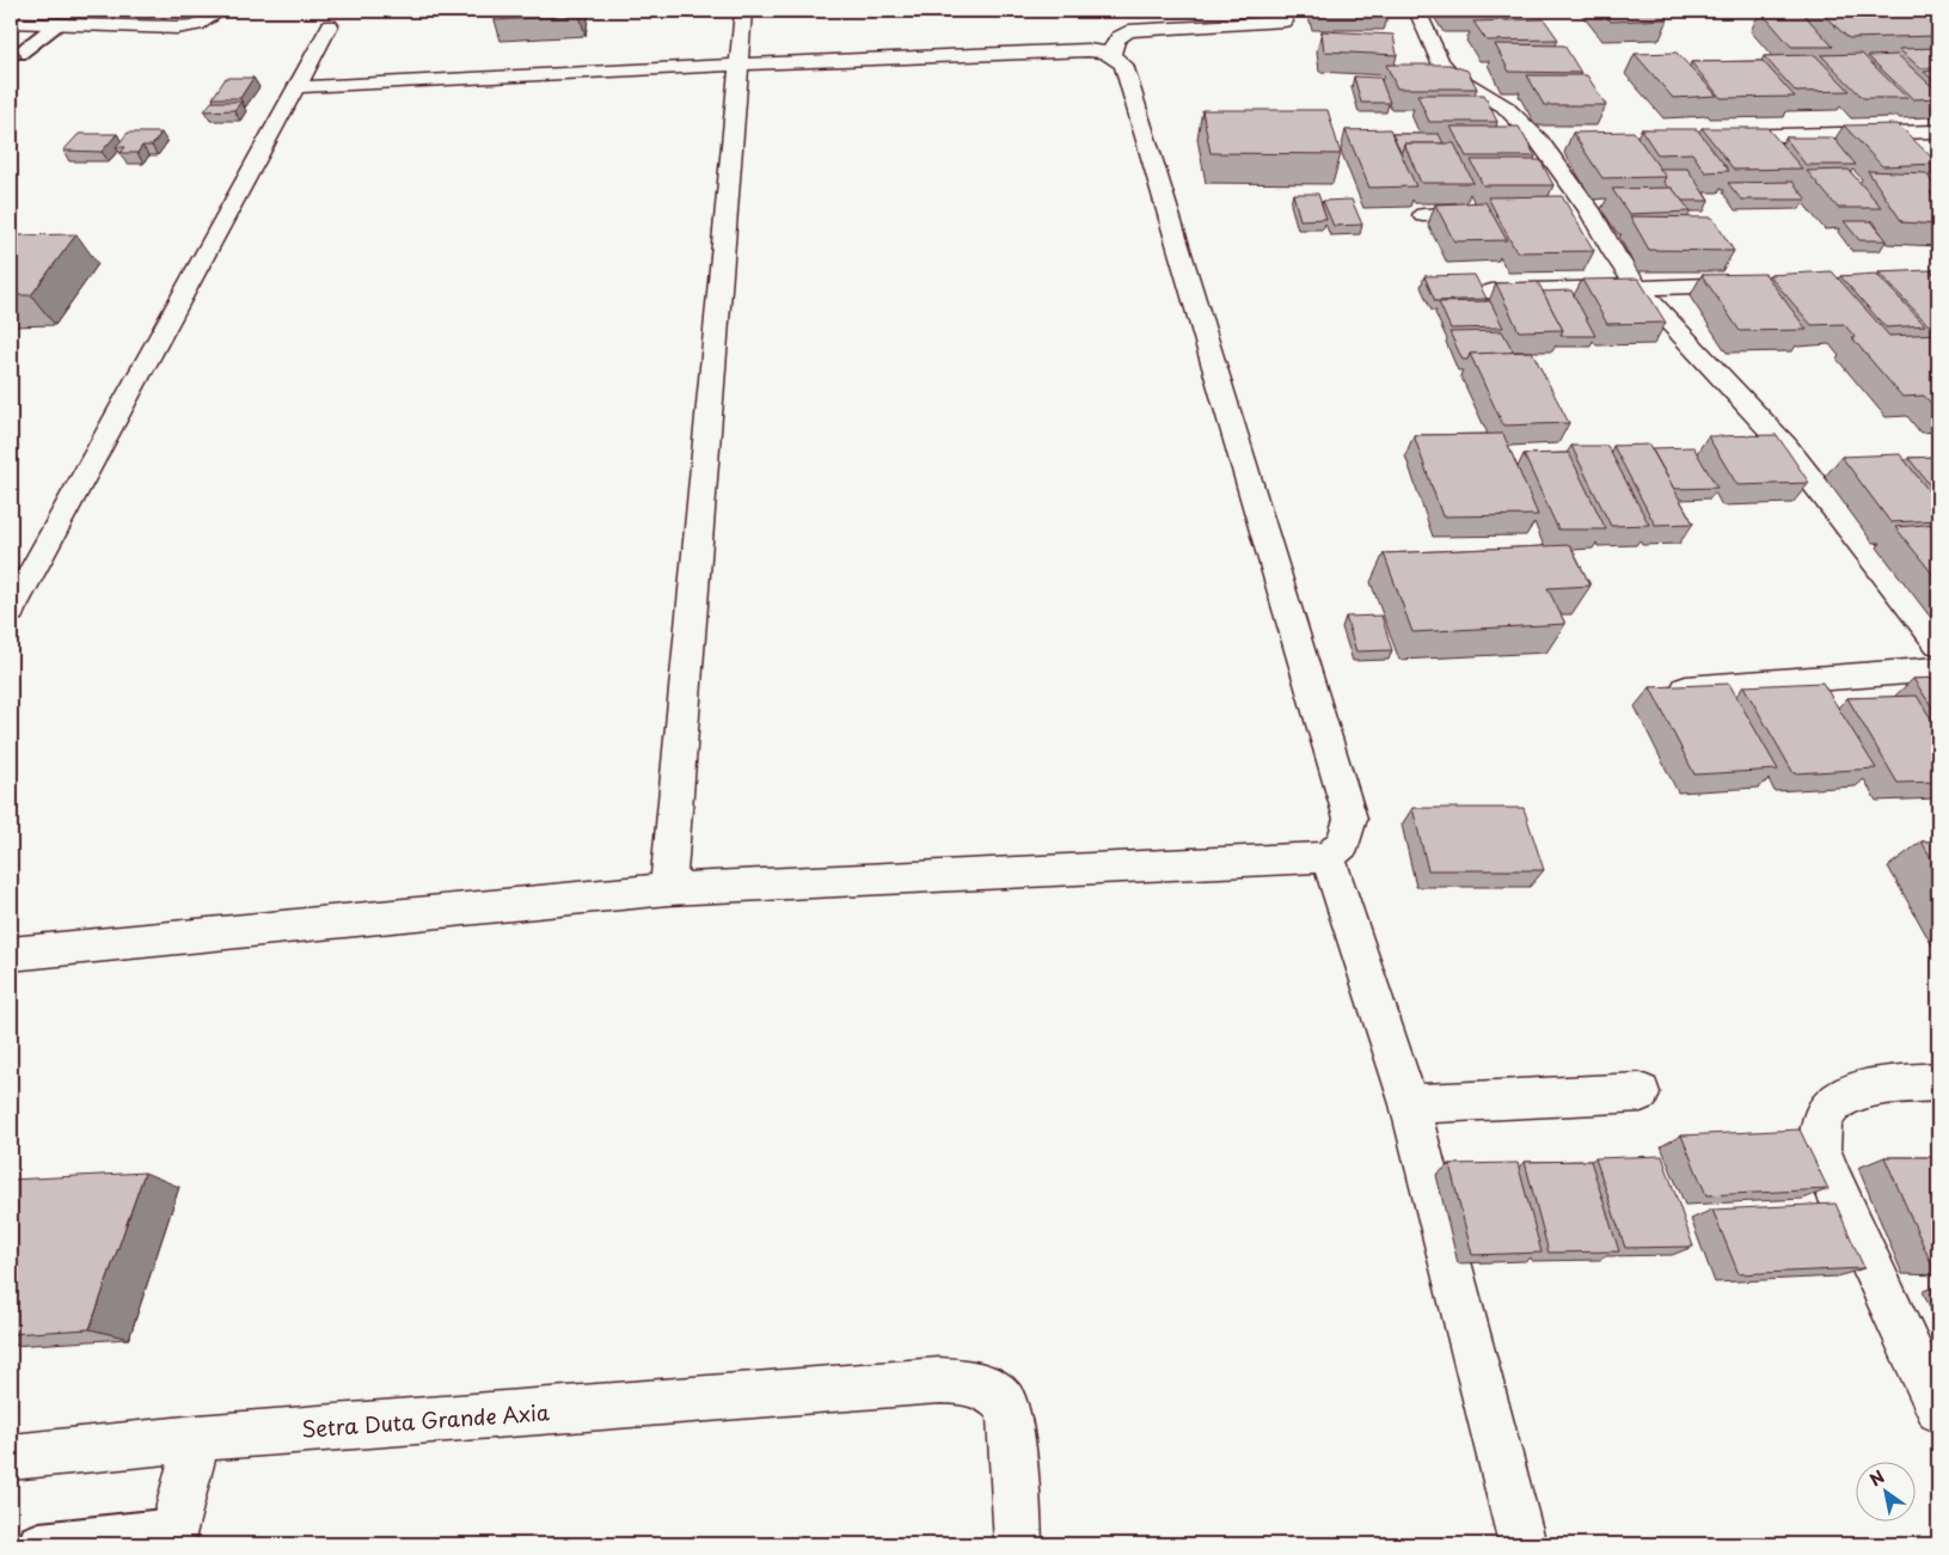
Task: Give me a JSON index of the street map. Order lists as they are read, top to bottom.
{
  "streets": {
    "street": ["Setra Duta Grande Axia"]
  },
  "north": "top left"
}
